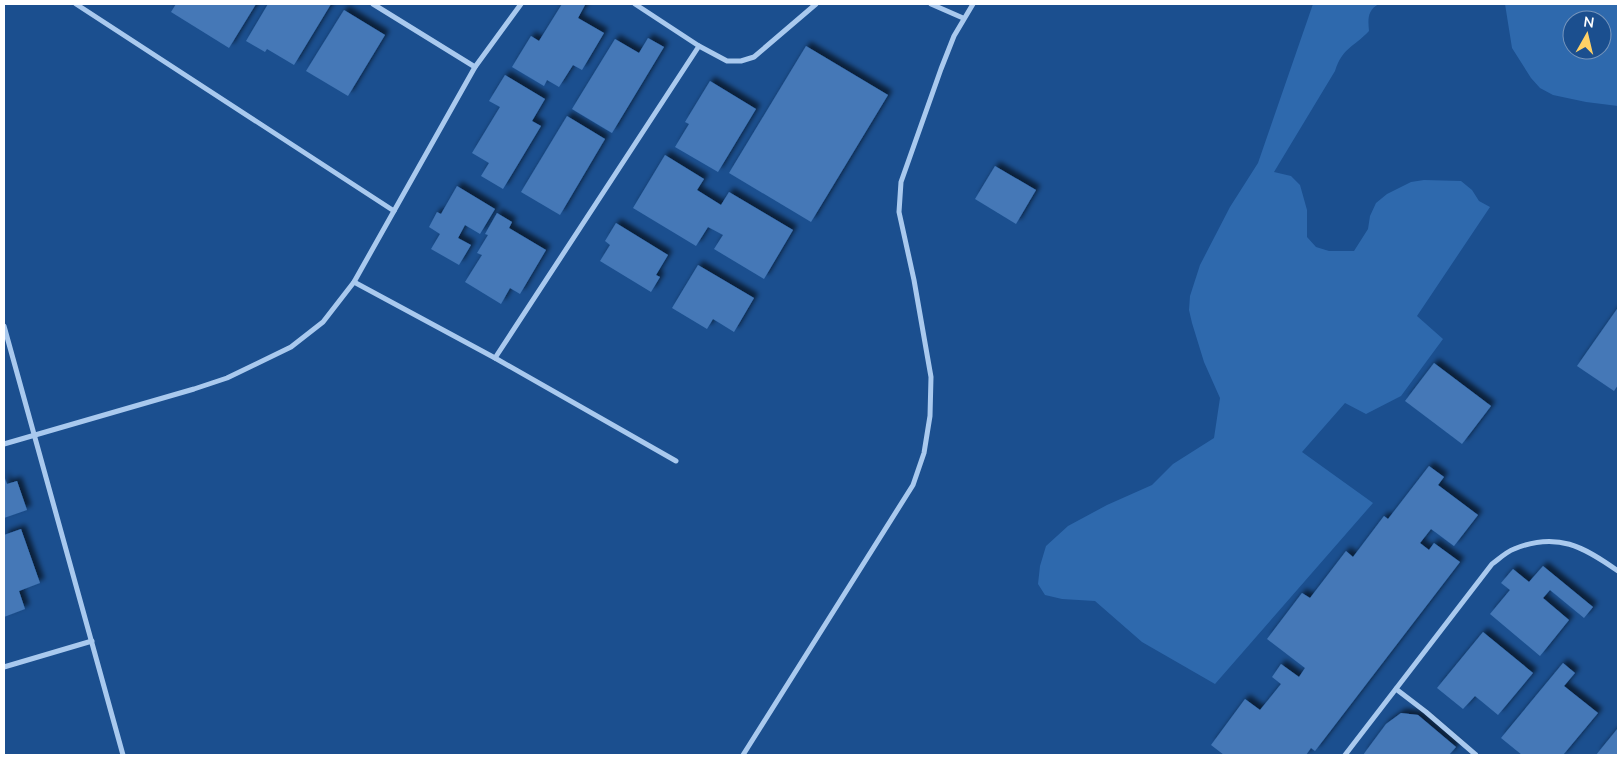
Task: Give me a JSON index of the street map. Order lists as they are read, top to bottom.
{
  "north": "top"
}
